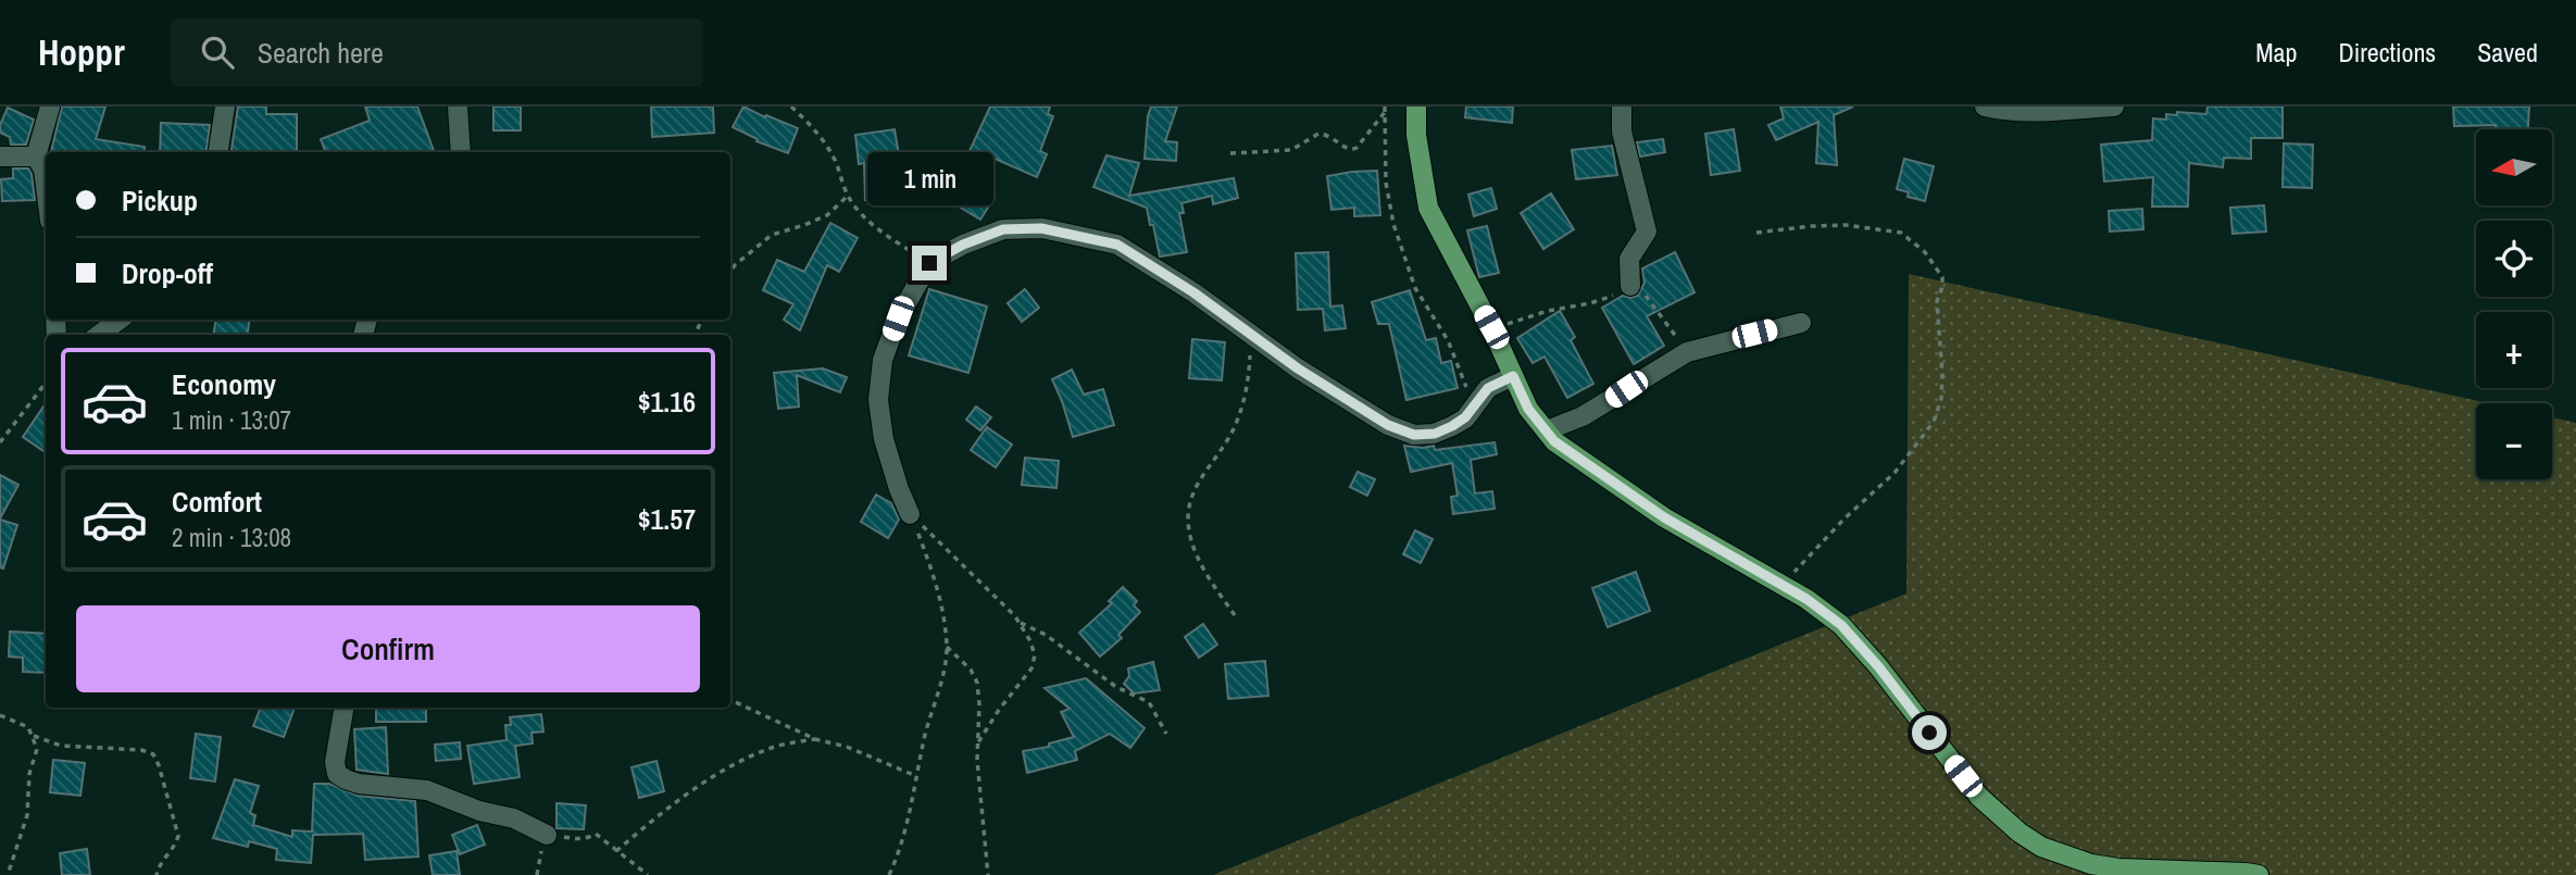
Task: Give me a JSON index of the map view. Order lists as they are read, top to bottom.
{
  "north": "left",
  "page": {
    "header": "Hoppr",
    "search": "Search here",
    "nav": ["Map", "Directions", "Saved"],
    "map_buttons": ["+", "−"],
    "bubble": "1 min",
    "banner": ["Pickup", "Drop-off"],
    "list": [
      {
        "name": "Economy",
        "note": "1 min · 13:07",
        "value": "$1.16"
      },
      {
        "name": "Comfort",
        "note": "2 min · 13:08",
        "value": "$1.57"
      }
    ],
    "buttons": "Confirm"
  }
}
